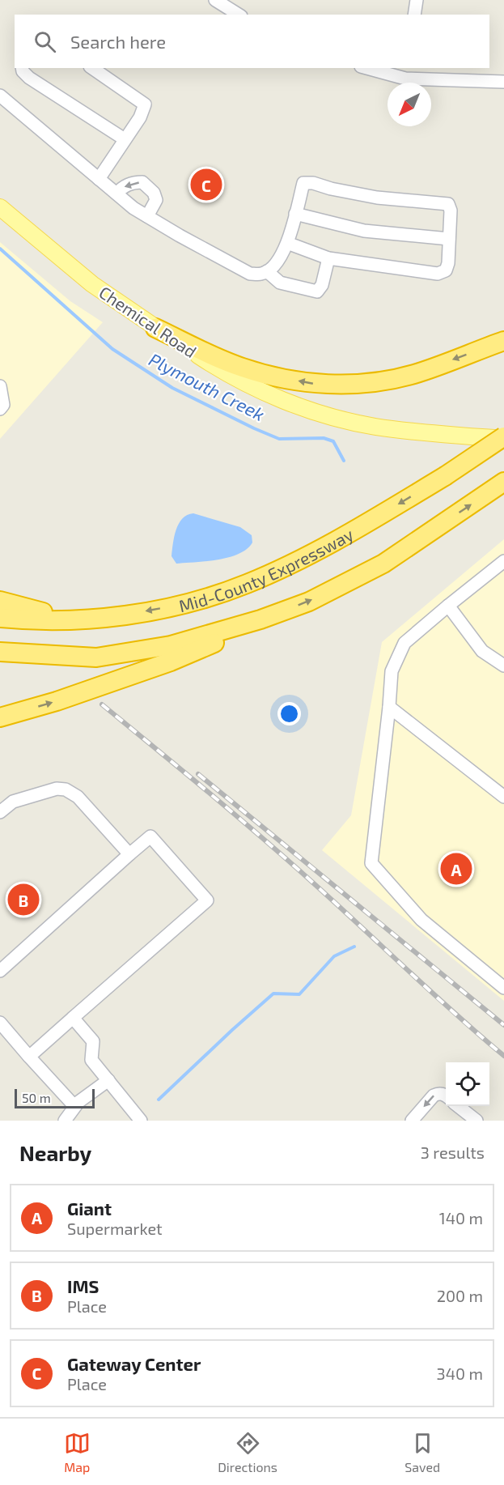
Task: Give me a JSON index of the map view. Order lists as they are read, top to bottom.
{
  "streets": {
    "highway": ["Mid-County Expressway"],
    "main road": ["Chemical Road"]
  },
  "crossings": [
    ["Chemical Road", "Mid-County Expressway"]
  ],
  "water": ["Plymouth Creek"],
  "scale_bar": "50 m",
  "north": "bottom left",
  "page": {
    "search": "Search here",
    "pins": ["C", "A", "B"],
    "scale": "50 m",
    "heading": ["Nearby", "3 results"],
    "list": [
      {
        "mark": "A",
        "name": "Giant",
        "note": "Supermarket",
        "value": "140 m"
      },
      {
        "mark": "B",
        "name": "IMS",
        "note": "Place",
        "value": "200 m"
      },
      {
        "mark": "C",
        "name": "Gateway Center",
        "note": "Place",
        "value": "340 m"
      }
    ],
    "nav": ["Map", "Directions", "Saved"]
  }
}
